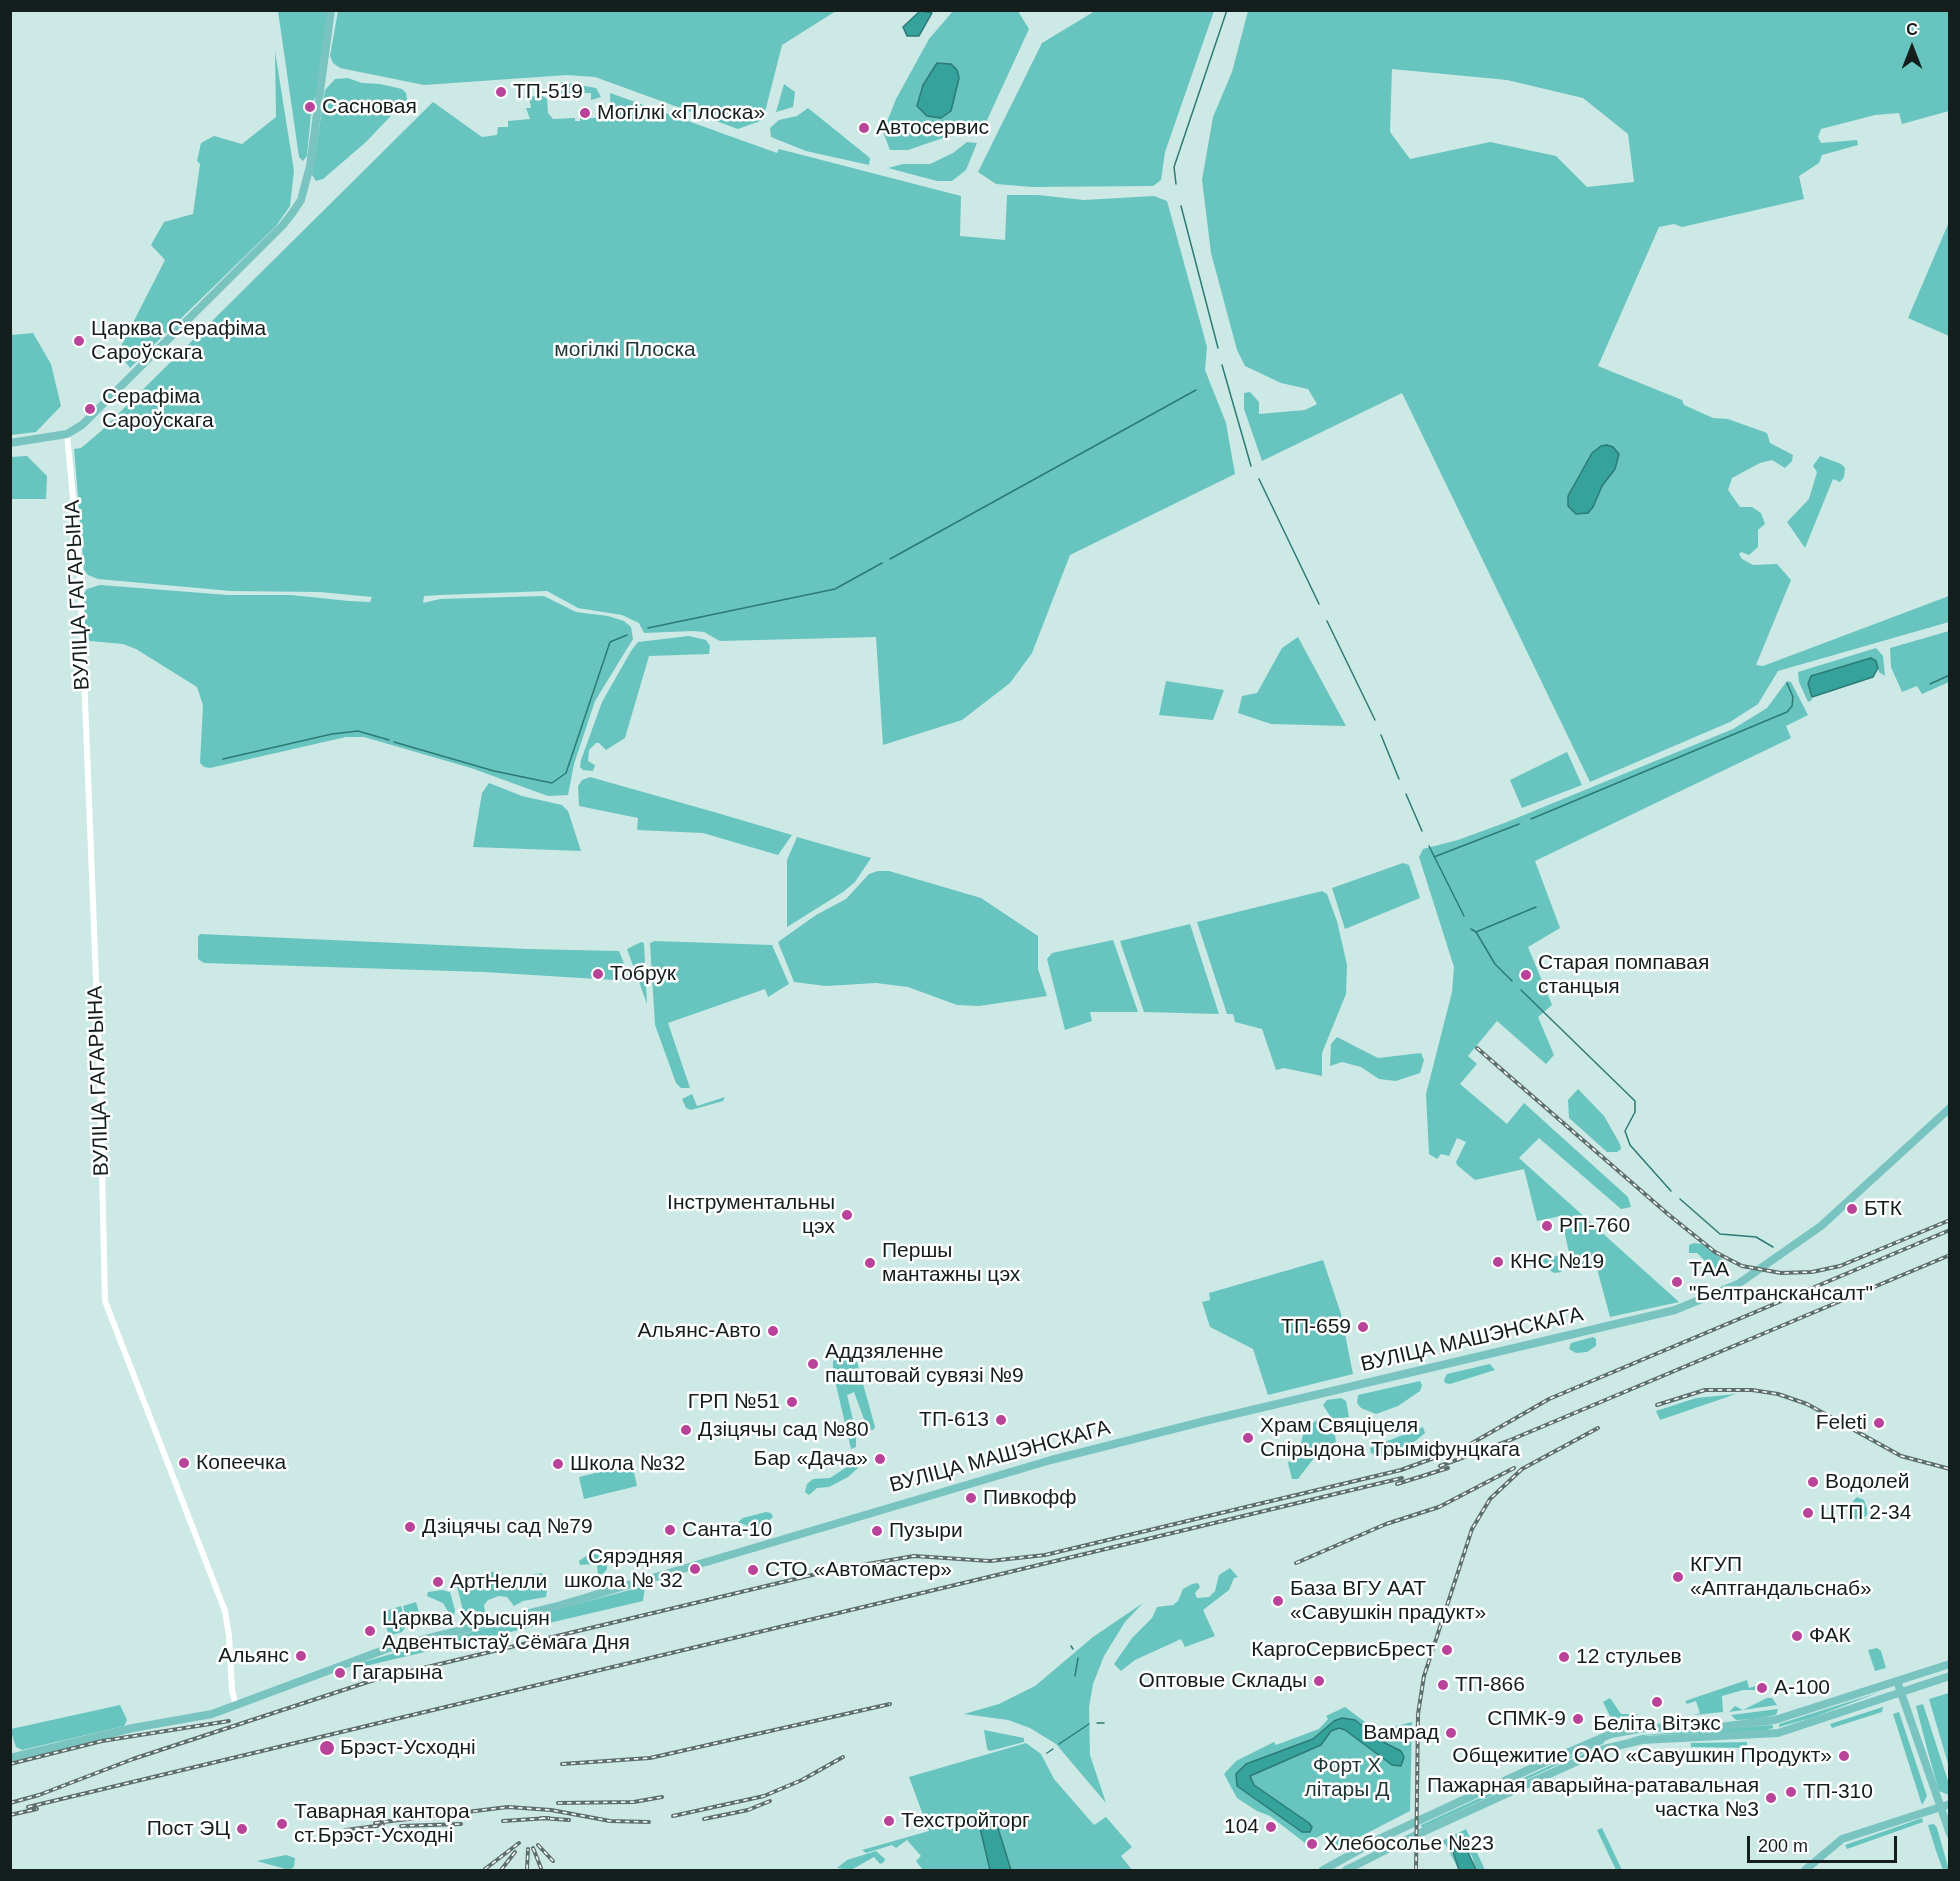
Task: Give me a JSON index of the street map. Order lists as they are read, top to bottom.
{
  "streets": {
    "main road": ["ВУЛІЦА МАШЭНСКАГА"],
    "street": ["ВУЛІЦА ГАГАРЫНА"]
  },
  "crossings": [
    ["ВУЛІЦА ГАГАРЫНА", "ВУЛІЦА МАШЭНСКАГА"]
  ],
  "parks": ["могілкі Плоска", "Форт X літары Д"],
  "places": [
    "ТП-519",
    "Сасновая",
    "Могілкі «Плоска»",
    "Автосервис",
    "Царква Серафіма Сароўскага",
    "Серафіма Сароўскага",
    "Тобрук",
    "Старая помпавая станцыя",
    "БТК",
    "Інструментальны цэх",
    "РП-760",
    "КНС №19",
    "Першы мантажны цэх",
    "ТАА \"Белтранскансалт\"",
    "ТП-659",
    "Альянс-Авто",
    "Аддзяленне паштовай сувязі №9",
    "ГРП №51",
    "ТП-613",
    "Feleti",
    "Дзіцячы сад №80",
    "Храм Свяціцеля Спірыдона Трыміфунцкага",
    "Бар «Дача»",
    "Копеечка",
    "Школа №32",
    "Водолей",
    "Пивкофф",
    "ЦТП 2-34",
    "Дзіцячы сад №79",
    "Санта-10",
    "Пузыри",
    "Сярэдняя школа № 32",
    "СТО «Автомастер»",
    "КГУП «Аптгандальснаб»",
    "АртНелли",
    "База ВГУ ААТ «Савушкін прадукт»",
    "Царква Хрысціян Адвентыстаў Сёмага Дня",
    "ФАК",
    "КаргоСервисБрест",
    "Альянс",
    "12 стульев",
    "Гагарына",
    "Оптовые Склады",
    "ТП-866",
    "А-100",
    "Беліта Вітэкс",
    "СПМК-9",
    "Вамрад",
    "Брэст-Усходні",
    "Общежитие ОАО «Савушкин Продукт»",
    "ТП-310",
    "Пажарная аварыйна-ратавальная частка №3",
    "Техстройторг",
    "Таварная кантора ст.Брэст-Усходні",
    "104",
    "Пост ЭЦ",
    "Хлебосолье №23"
  ],
  "scale_bar": "200 m",
  "north": "top"
}
